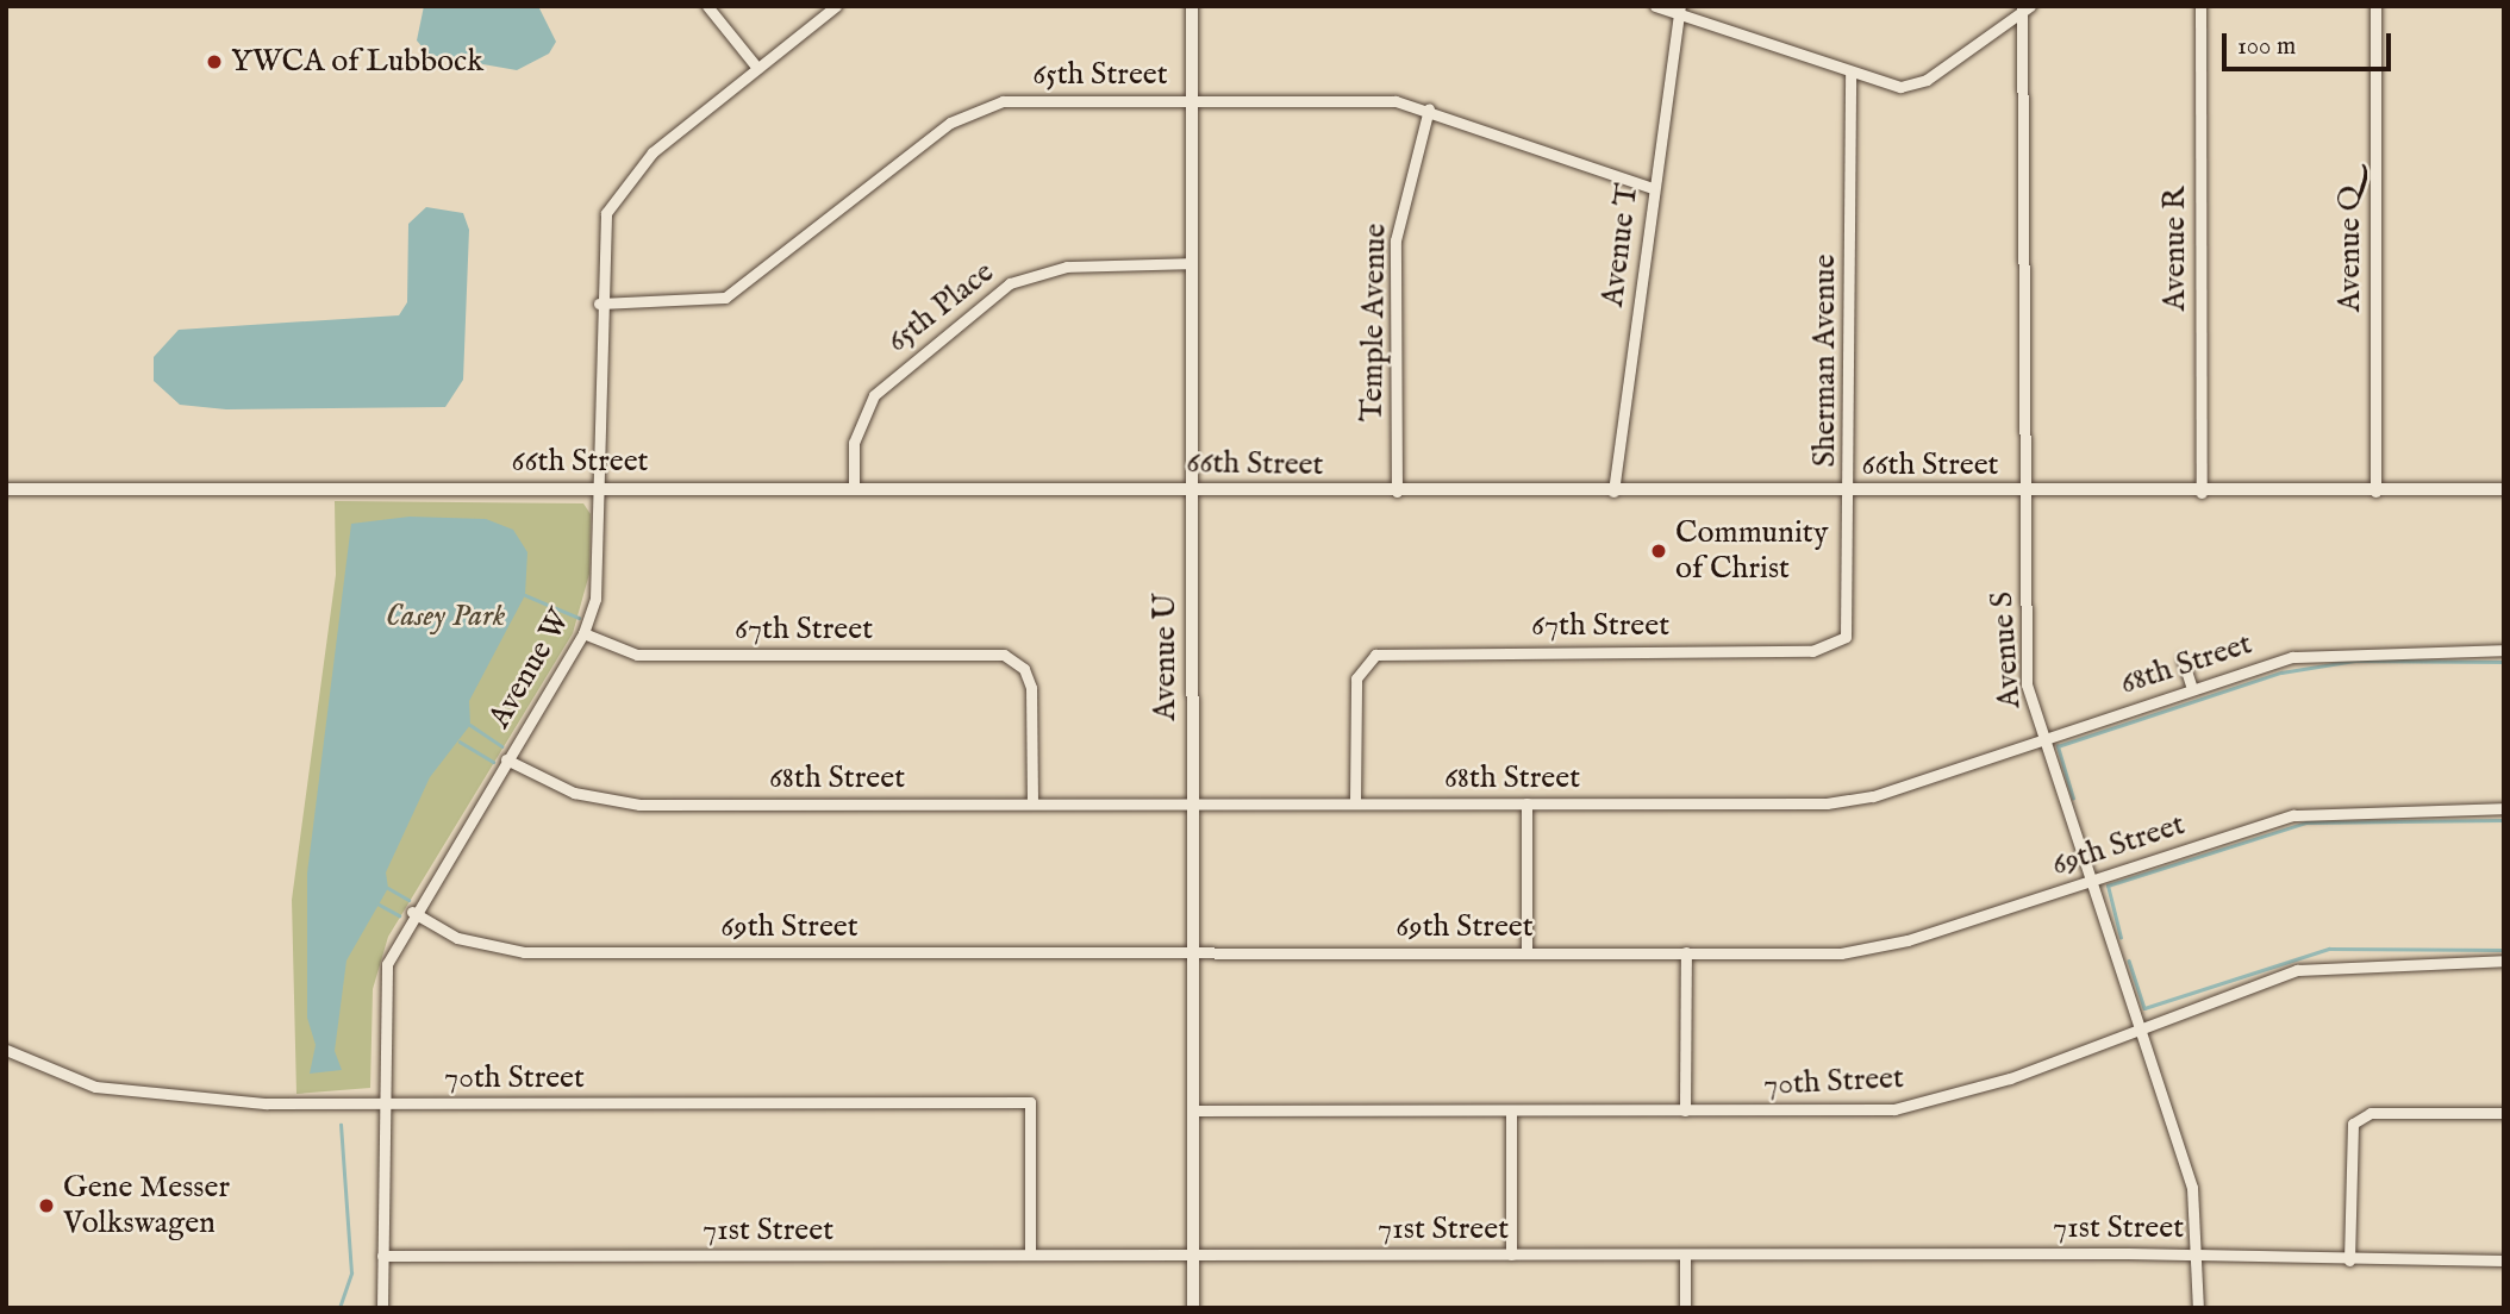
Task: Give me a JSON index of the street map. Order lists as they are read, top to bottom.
{
  "streets": {
    "street": [
      "65th Street",
      "Avenue T",
      "Avenue R",
      "Avenue Q",
      "65th Place",
      "Temple Avenue",
      "Sherman Avenue",
      "66th Street",
      "67th Street",
      "Avenue S",
      "Avenue U",
      "68th Street",
      "Avenue W",
      "69th Street",
      "70th Street",
      "71st Street"
    ]
  },
  "crossings": [
    ["65th Street", "Avenue T"],
    ["65th Street", "Temple Avenue"],
    ["65th Street", "Avenue U"],
    ["65th Street", "Avenue W"],
    ["Avenue T", "66th Street"],
    ["Avenue R", "66th Street"],
    ["Avenue Q", "66th Street"],
    ["65th Place", "66th Street"],
    ["65th Place", "Avenue U"],
    ["Temple Avenue", "66th Street"],
    ["Sherman Avenue", "66th Street"],
    ["Sherman Avenue", "67th Street"],
    ["66th Street", "Avenue S"],
    ["66th Street", "Avenue U"],
    ["66th Street", "Avenue W"],
    ["67th Street", "68th Street"],
    ["67th Street", "Avenue W"],
    ["Avenue S", "68th Street"],
    ["Avenue S", "69th Street"],
    ["Avenue S", "70th Street"],
    ["Avenue S", "71st Street"],
    ["Avenue U", "68th Street"],
    ["Avenue U", "69th Street"],
    ["Avenue U", "70th Street"],
    ["Avenue U", "71st Street"],
    ["68th Street", "Avenue W"],
    ["Avenue W", "69th Street"],
    ["Avenue W", "70th Street"],
    ["Avenue W", "71st Street"],
    ["70th Street", "71st Street"]
  ],
  "parks": ["Casey Park"],
  "places": ["YWCA of Lubbock", "Community of Christ", "Gene Messer Volkswagen"],
  "scale_bar": "100 m"
}
